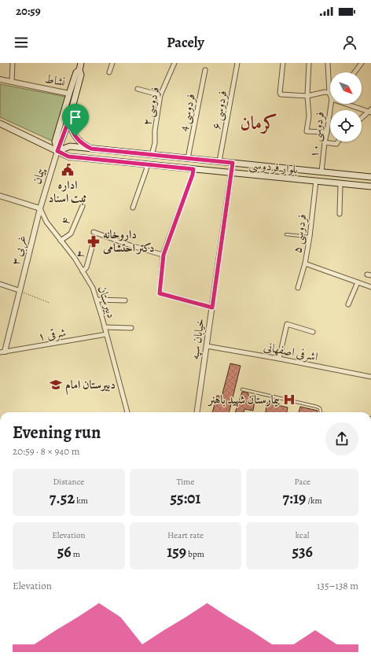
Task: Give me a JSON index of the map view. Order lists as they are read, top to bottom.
{
  "streets": {
    "main road": ["بلوار فردوسی"],
    "street": [
      "نشاط",
      "فردوسی ۲",
      "فردوسی ۶",
      "فردوسی 4",
      "فردوسی ۱۰",
      "پیمان",
      "۴",
      "فردوسی ۵",
      "۳ غربی",
      "۳",
      "دبیرستان",
      "شرقی ۱",
      "خیابان سپه",
      "اشرفی اصفهانی"
    ]
  },
  "crossings": [
    ["فردوسی ۲", "بلوار فردوسی"],
    ["فردوسی ۶", "بلوار فردوسی"],
    ["فردوسی 4", "بلوار فردوسی"],
    ["فردوسی ۱۰", "بلوار فردوسی"],
    ["بلوار فردوسی", "پیمان"],
    ["بلوار فردوسی", "فردوسی ۵"],
    ["بلوار فردوسی", "خیابان سپه"],
    ["پیمان", "۳ غربی"],
    ["پیمان", "دبیرستان"],
    ["۴", "دبیرستان"],
    ["۳ غربی", "دبیرستان"],
    ["۳ غربی", "شرقی ۱"],
    ["۳", "دبیرستان"],
    ["دبیرستان", "شرقی ۱"],
    ["خیابان سپه", "اشرفی اصفهانی"]
  ],
  "districts": ["کرمان"],
  "places": {
    "public building": ["اداره ثبت اسناد"],
    "pharmacy": ["داروخانه دکتر احتشامی"],
    "school or university": ["دبیرستان امام"],
    "hospital": ["بیمارستان شهید باهنر"]
  },
  "north": "bottom right",
  "page": {
    "status": "20:59",
    "header": "Pacely",
    "heading": ["Evening run", "20:59 · 8 × 940 m"],
    "stats": [
      ["Distance", "7.52 km"],
      ["Time", "55:01"],
      ["Pace", "7:19 /km"],
      ["Elevation", "56 m"],
      ["Heart rate", "159 bpm"],
      ["kcal", "536"]
    ],
    "chart": ["Elevation", "135–138 m"]
  }
}
